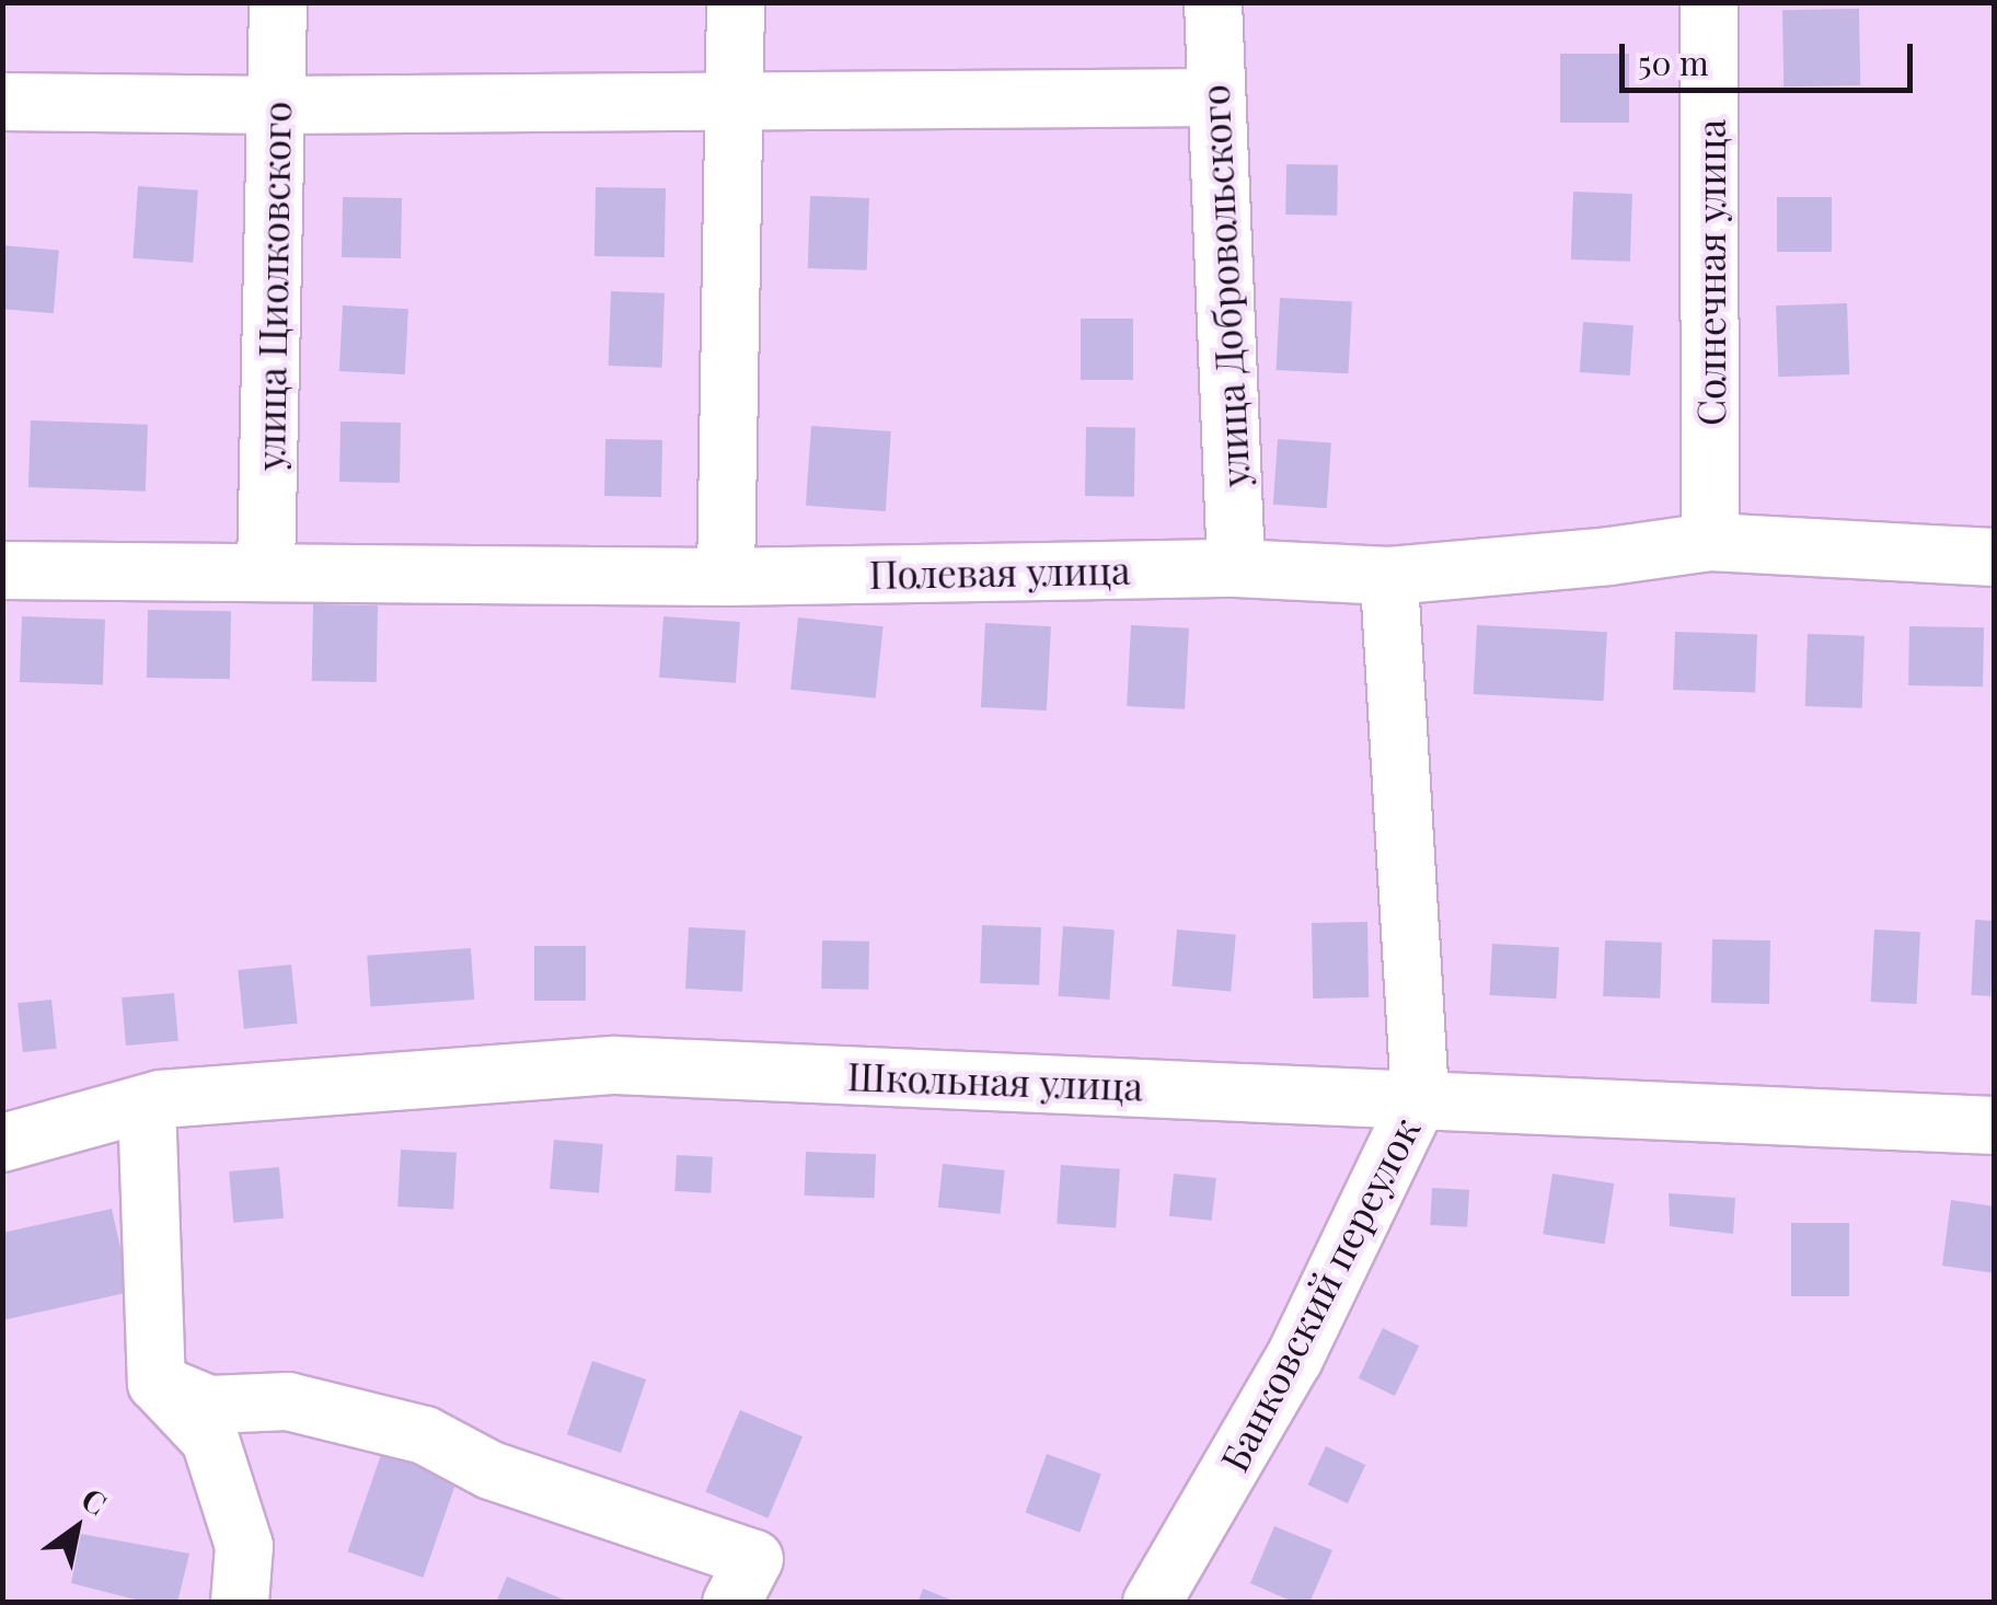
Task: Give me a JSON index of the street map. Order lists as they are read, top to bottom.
{
  "streets": {
    "street": [
      "Солнечная улица",
      "улица Циолковского",
      "улица Добровольского",
      "Полевая улица",
      "Школьная улица",
      "Банковский переулок"
    ]
  },
  "crossings": [
    ["Солнечная улица", "Полевая улица"],
    ["улица Циолковского", "Полевая улица"],
    ["улица Добровольского", "Полевая улица"],
    ["Полевая улица", "Банковский переулок"],
    ["Школьная улица", "Банковский переулок"]
  ],
  "scale_bar": "50 m",
  "north": "top right"
}
